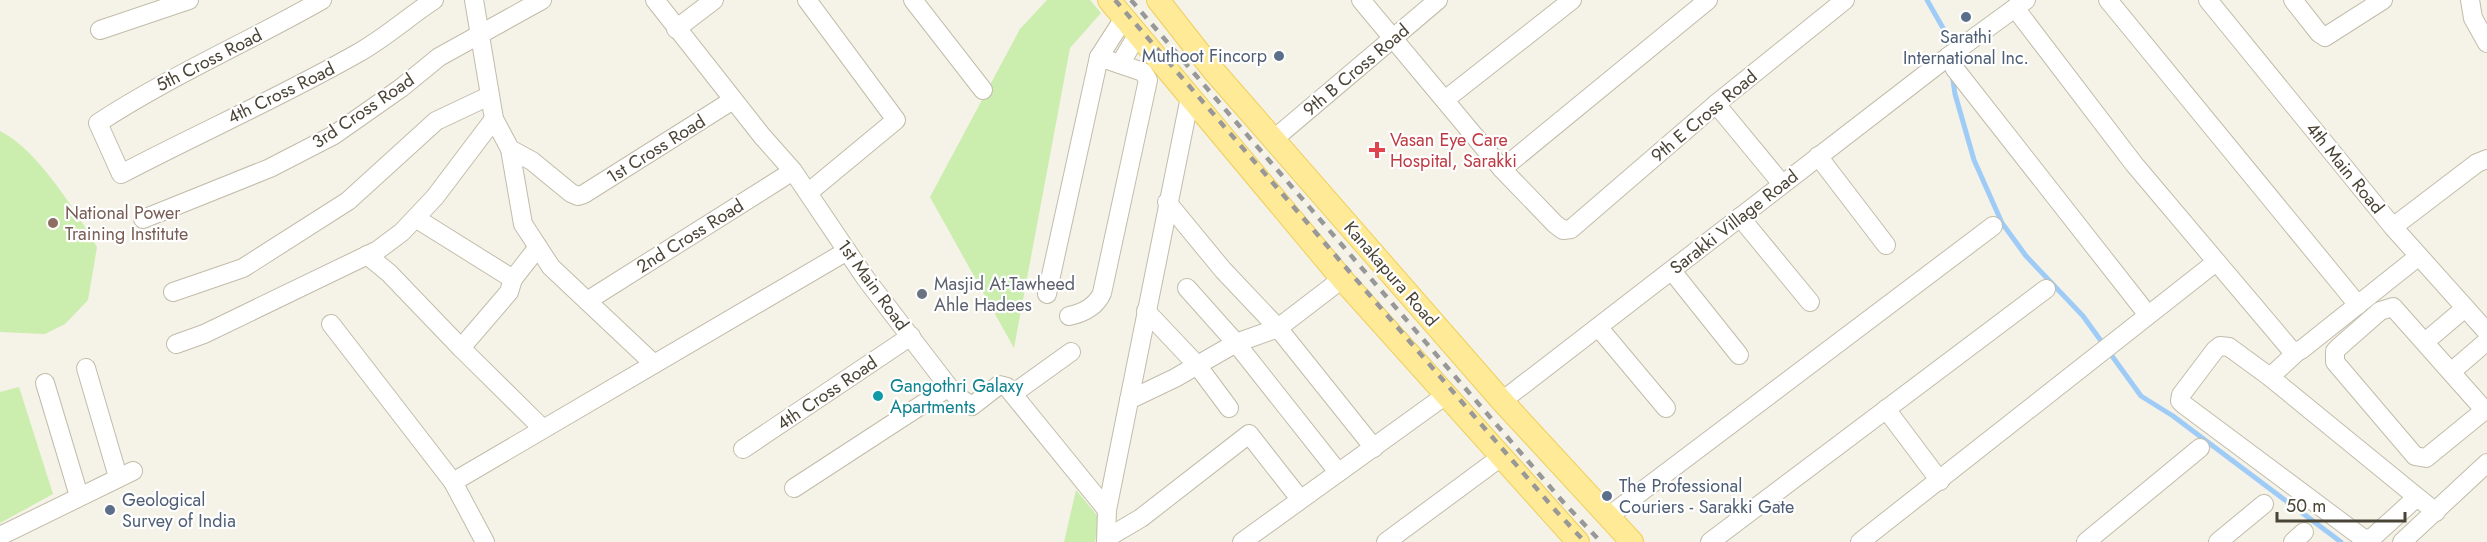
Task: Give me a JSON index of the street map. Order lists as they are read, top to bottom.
{
  "streets": {
    "main road": ["Kanakapura Road"],
    "street": [
      "5th Cross Road",
      "9th B Cross Road",
      "4th Cross Road",
      "3rd Cross Road",
      "9th E Cross Road",
      "1st Cross Road",
      "4th Main Road",
      "Sarakki Village Road",
      "2nd Cross Road",
      "1st Main Road"
    ]
  },
  "crossings": [
    ["5th Cross Road", "4th Cross Road"],
    ["9th B Cross Road", "Kanakapura Road"],
    ["4th Cross Road", "1st Main Road"],
    ["1st Cross Road", "1st Main Road"],
    ["Sarakki Village Road", "Kanakapura Road"],
    ["2nd Cross Road", "1st Main Road"]
  ],
  "places": {
    "other": [
      "Sarathi International Inc.",
      "Muthoot Fincorp",
      "National Power Training Institute",
      "Masjid At-Tawheed Ahle Hadees",
      "Gangothri Galaxy Apartments",
      "The Professional Couriers - Sarakki Gate",
      "Geological Survey of India"
    ],
    "health": ["Vasan Eye Care Hospital, Sarakki"]
  },
  "scale_bar": "50 m"
}
